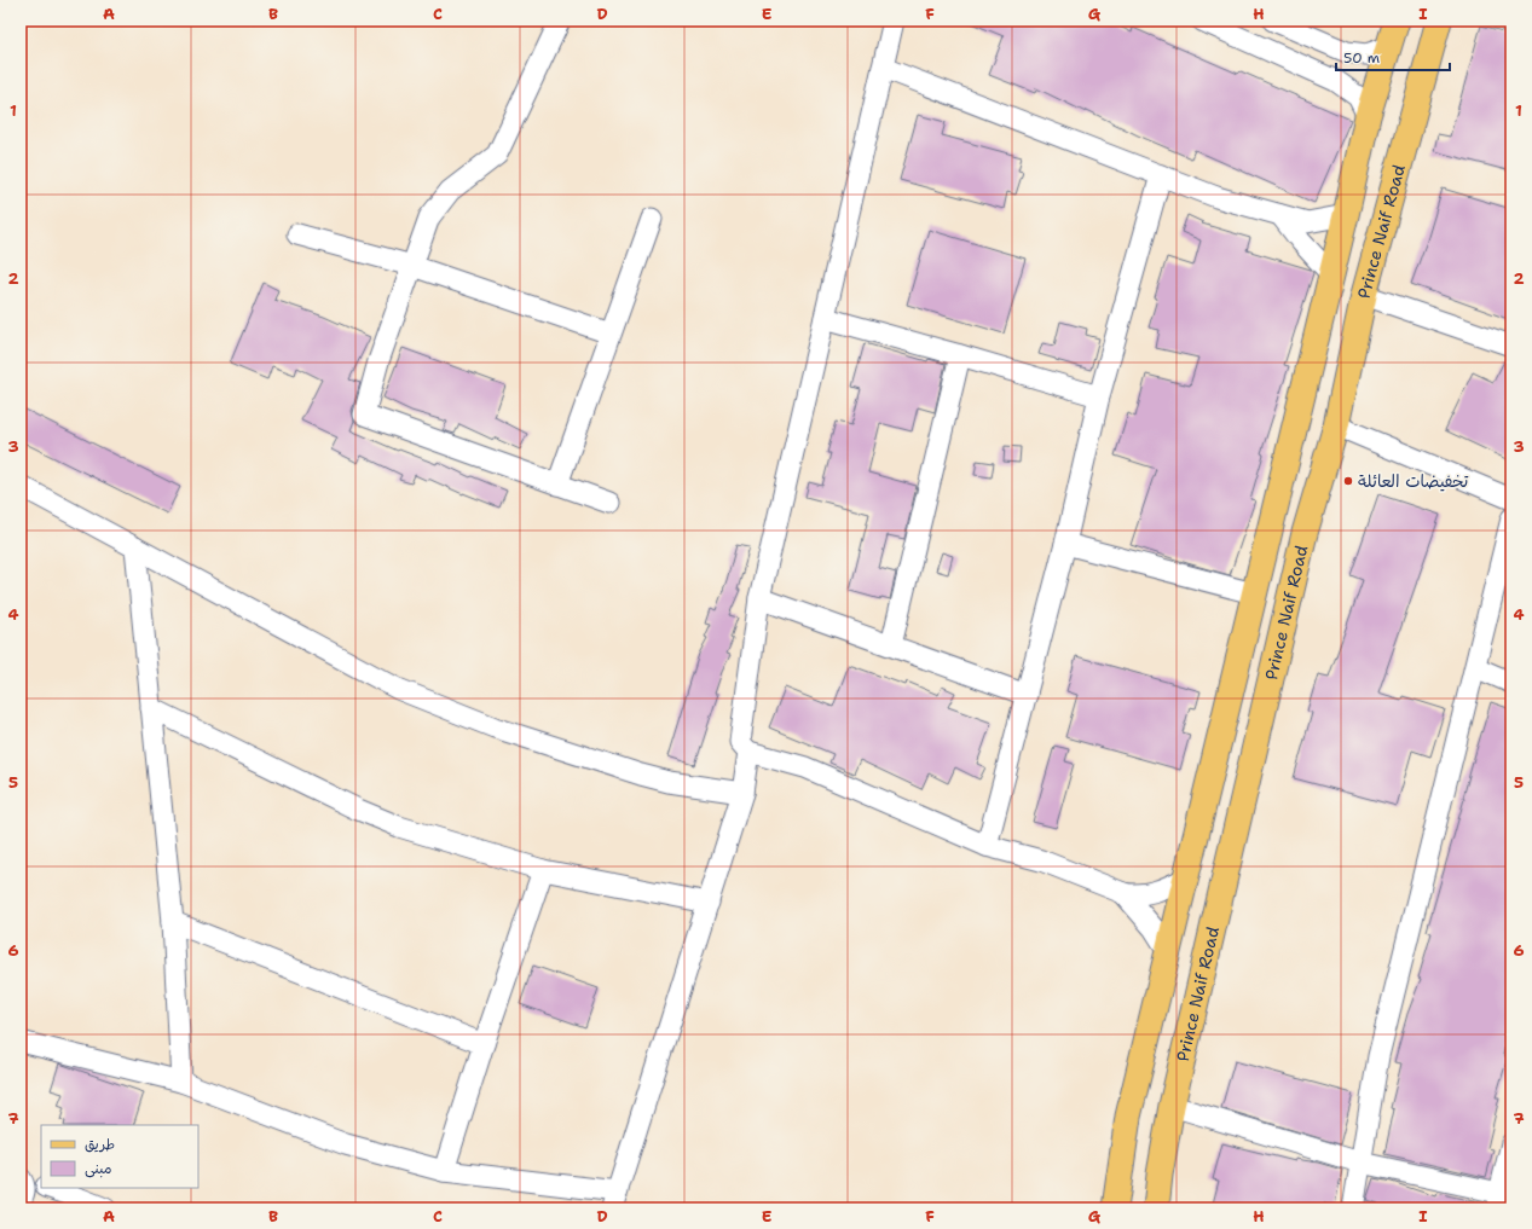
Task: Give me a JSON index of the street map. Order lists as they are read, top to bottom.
{
  "streets": {
    "main road": ["Prince Naif Road"]
  },
  "places": ["تخفيضات العائلة"],
  "legend": ["طريق", "مبنى"],
  "scale_bar": "50 m",
  "grid": {
    "columns": [
      "A",
      "B",
      "C",
      "D",
      "E",
      "F",
      "G",
      "H",
      "I"
    ],
    "rows": [
      "1",
      "2",
      "3",
      "4",
      "5",
      "6",
      "7"
    ]
  }
}
